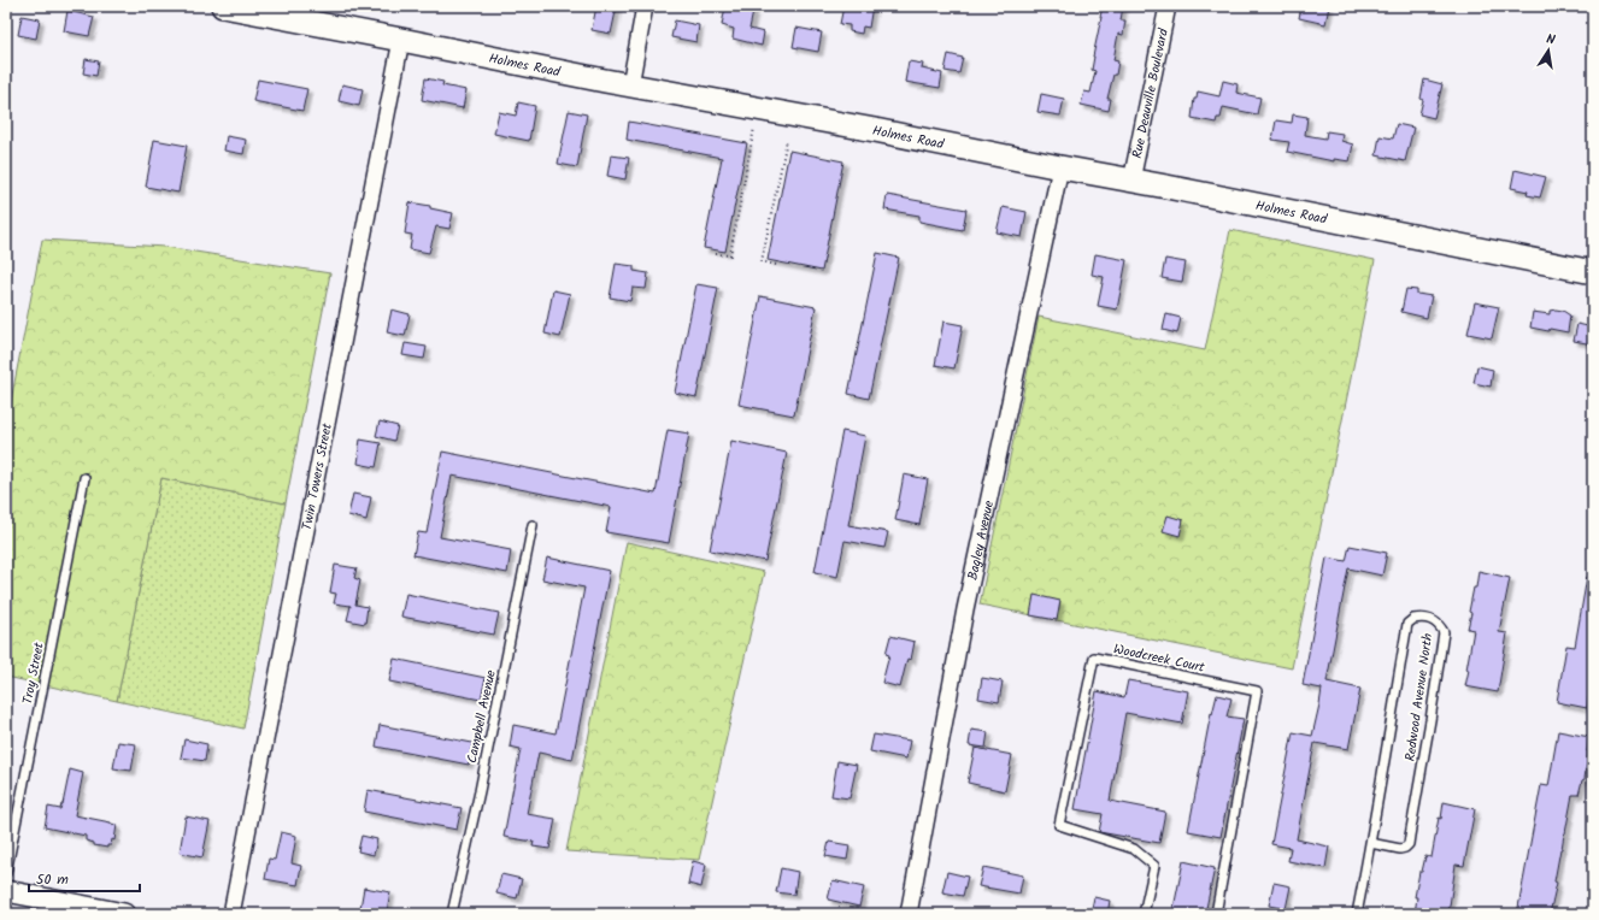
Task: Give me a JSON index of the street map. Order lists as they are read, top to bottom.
{
  "streets": {
    "main road": ["Holmes Road"],
    "street": ["Rue Deauville Boulevard", "Twin Towers Street", "Bagley Avenue"],
    "lane": [
      "Woodcreek Court",
      "Troy Street",
      "Redwood Avenue North",
      "Campbell Avenue"
    ]
  },
  "crossings": [
    ["Holmes Road", "Rue Deauville Boulevard"],
    ["Holmes Road", "Twin Towers Street"],
    ["Holmes Road", "Bagley Avenue"]
  ],
  "scale_bar": "50 m",
  "north": "top"
}
